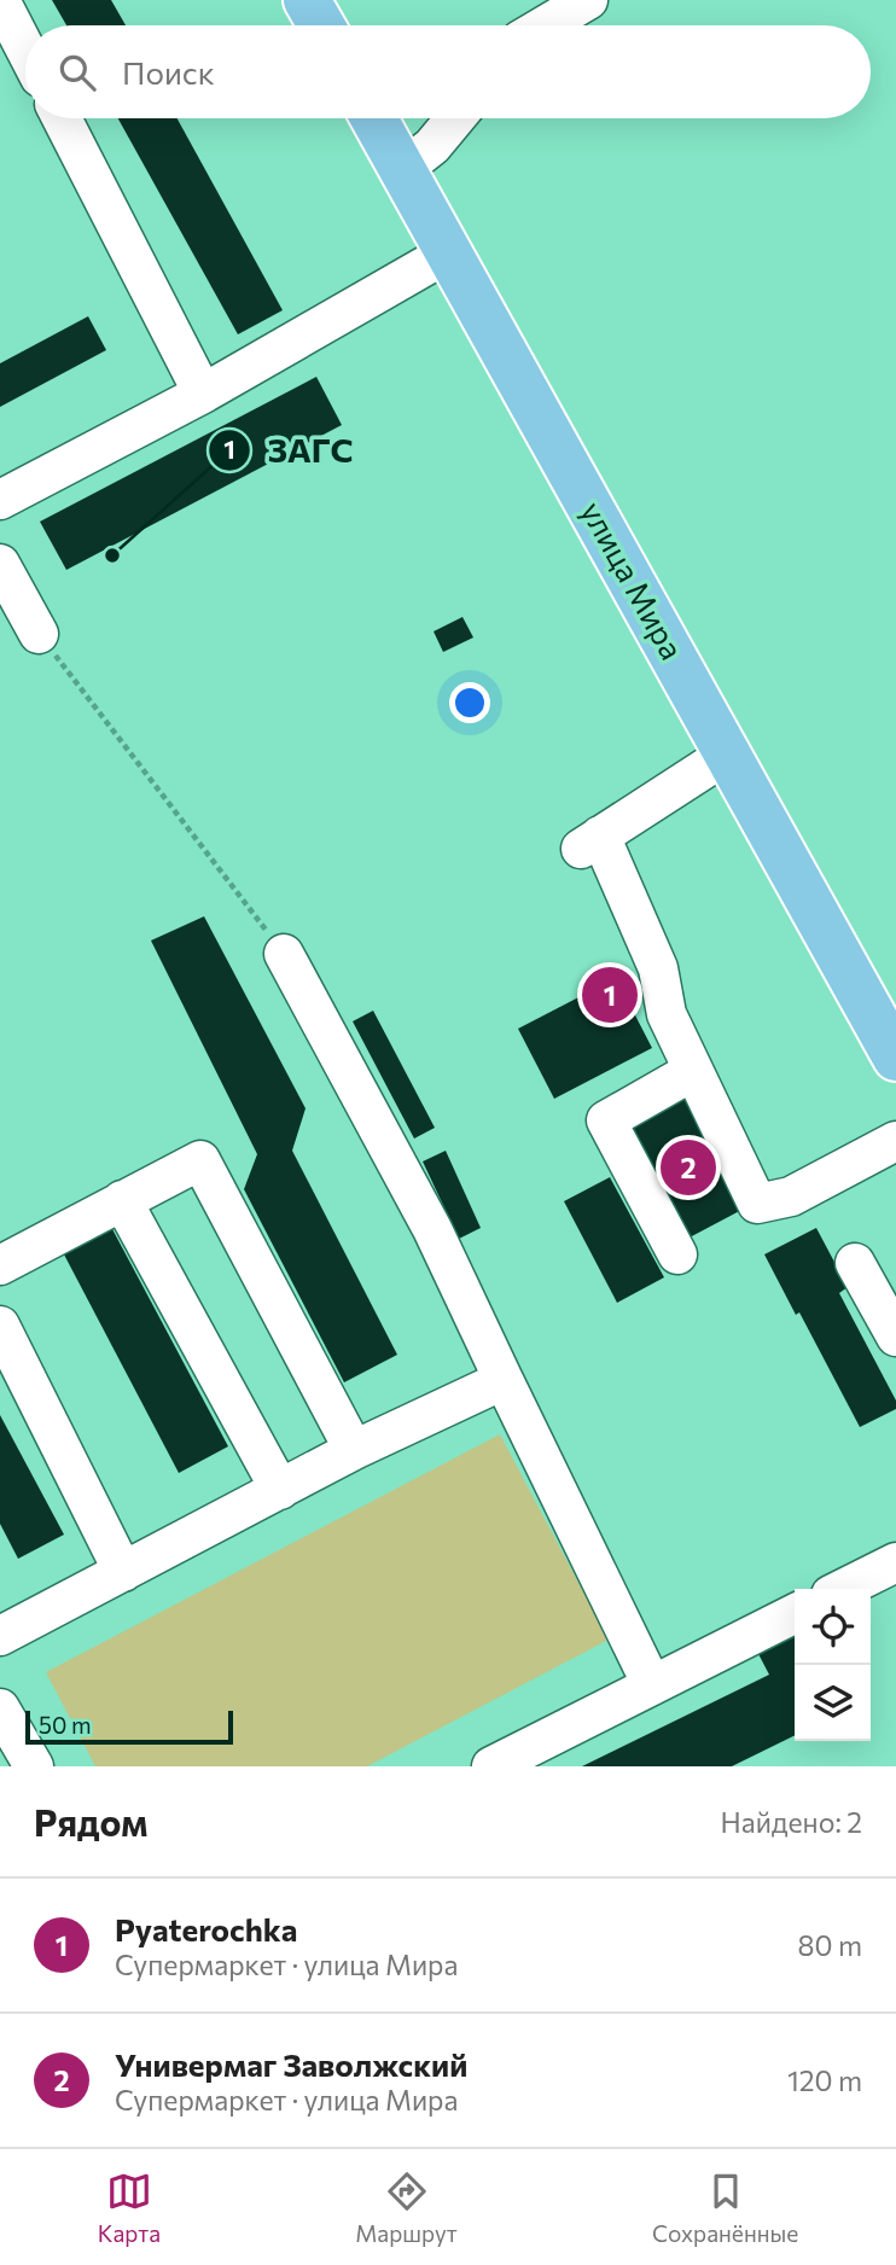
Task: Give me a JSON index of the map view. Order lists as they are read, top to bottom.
{
  "streets": {
    "main road": ["улица Мира"]
  },
  "places": ["ЗАГС"],
  "scale_bar": "50 m",
  "page": {
    "search": "Поиск",
    "pins": ["1", "2"],
    "scale": "50 m",
    "heading": ["Рядом", "Найдено: 2"],
    "list": [
      {
        "mark": "1",
        "name": "Pyaterochka",
        "note": "Супермаркет · улица Мира",
        "value": "80 m"
      },
      {
        "mark": "2",
        "name": "Универмаг Заволжский",
        "note": "Супермаркет · улица Мира",
        "value": "120 m"
      }
    ],
    "nav": ["Карта", "Маршрут", "Сохранённые"]
  }
}
